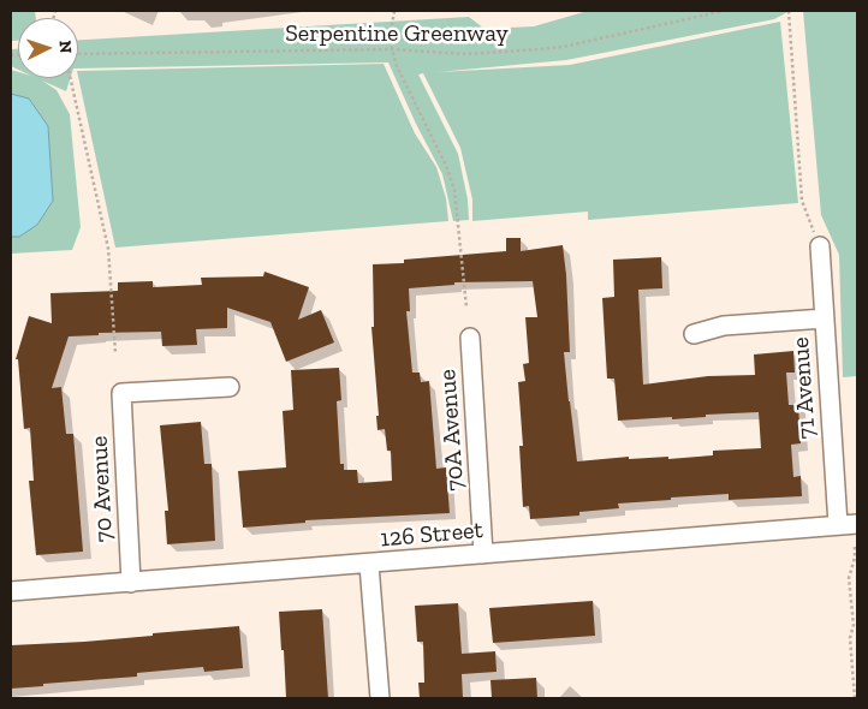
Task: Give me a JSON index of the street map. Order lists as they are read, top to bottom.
{
  "streets": {
    "street": [
      "71 Avenue",
      "70A Avenue",
      "70 Avenue",
      "126 Street"
    ],
    "path": ["Serpentine Greenway"]
  },
  "crossings": [
    ["71 Avenue", "126 Street"],
    ["70A Avenue", "126 Street"],
    ["70 Avenue", "126 Street"]
  ],
  "north": "right"
}
